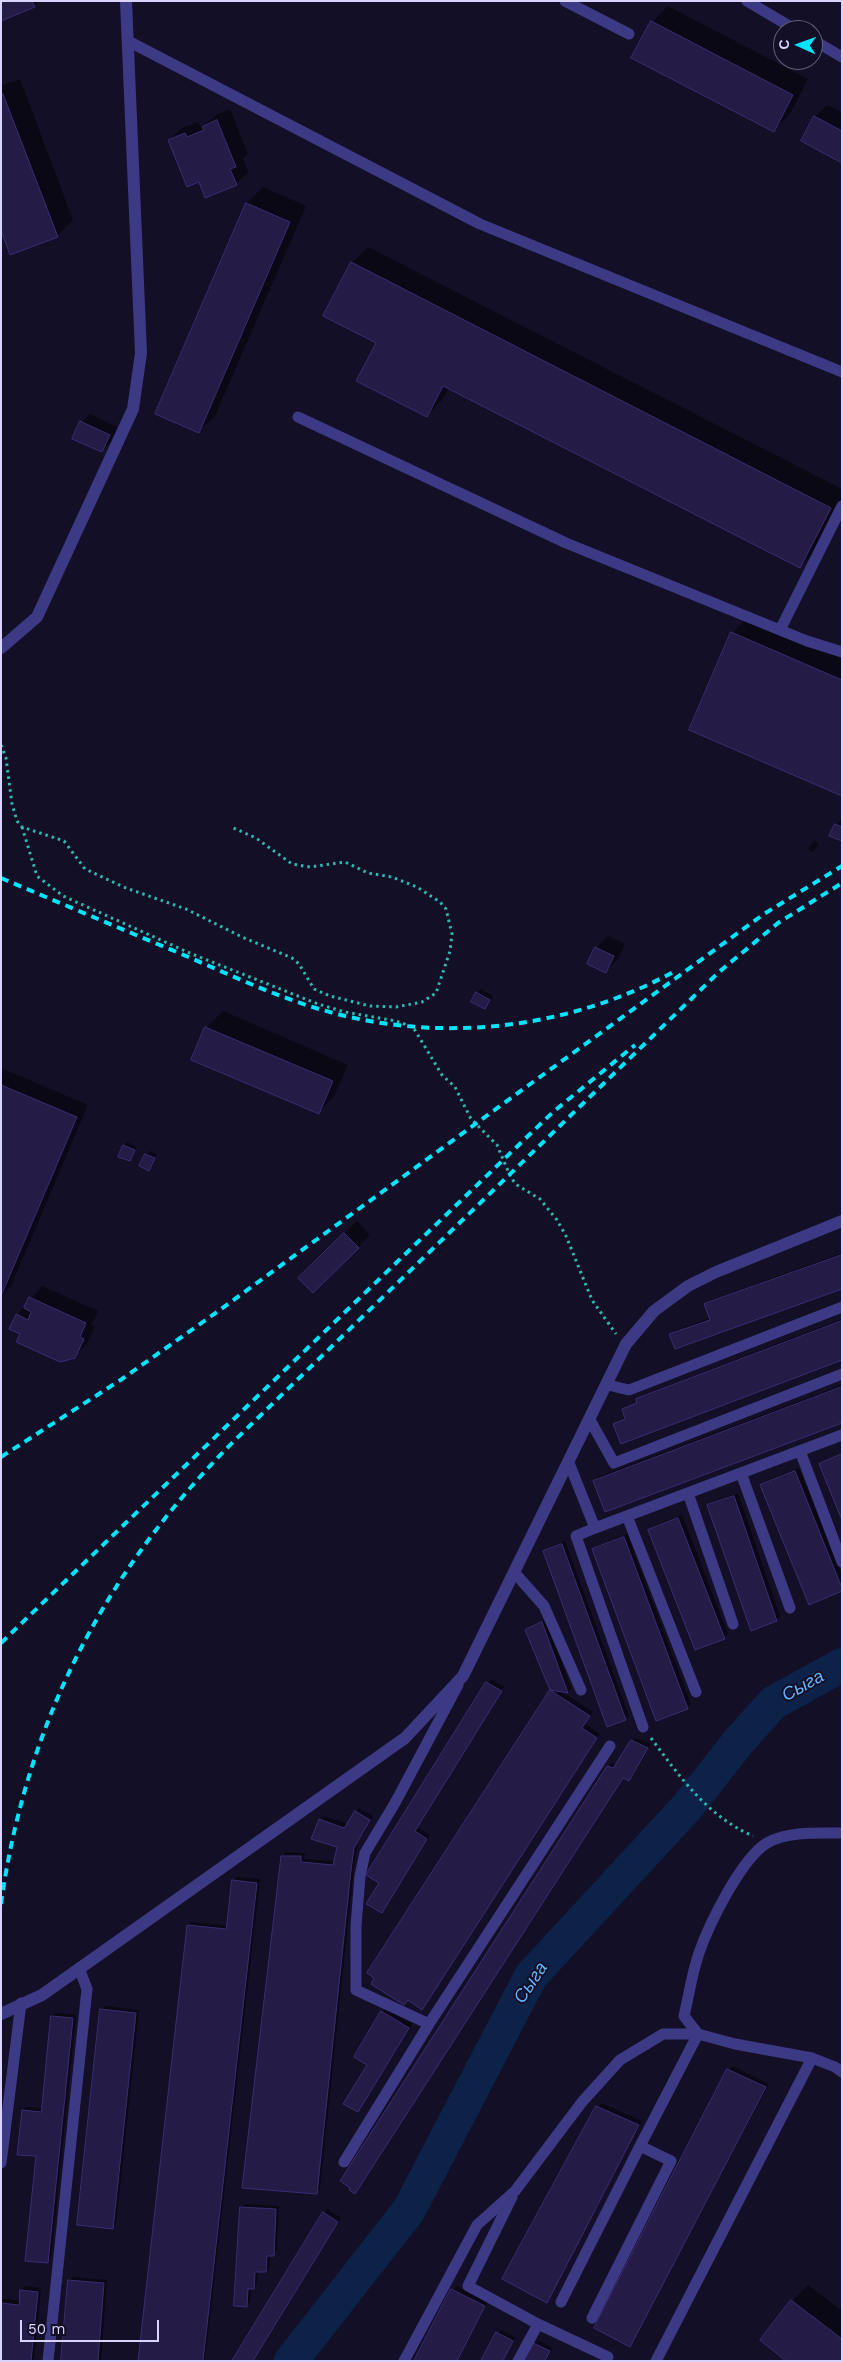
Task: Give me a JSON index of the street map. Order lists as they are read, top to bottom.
{
  "water": ["Сыга"],
  "scale_bar": "50 m",
  "north": "left"
}
